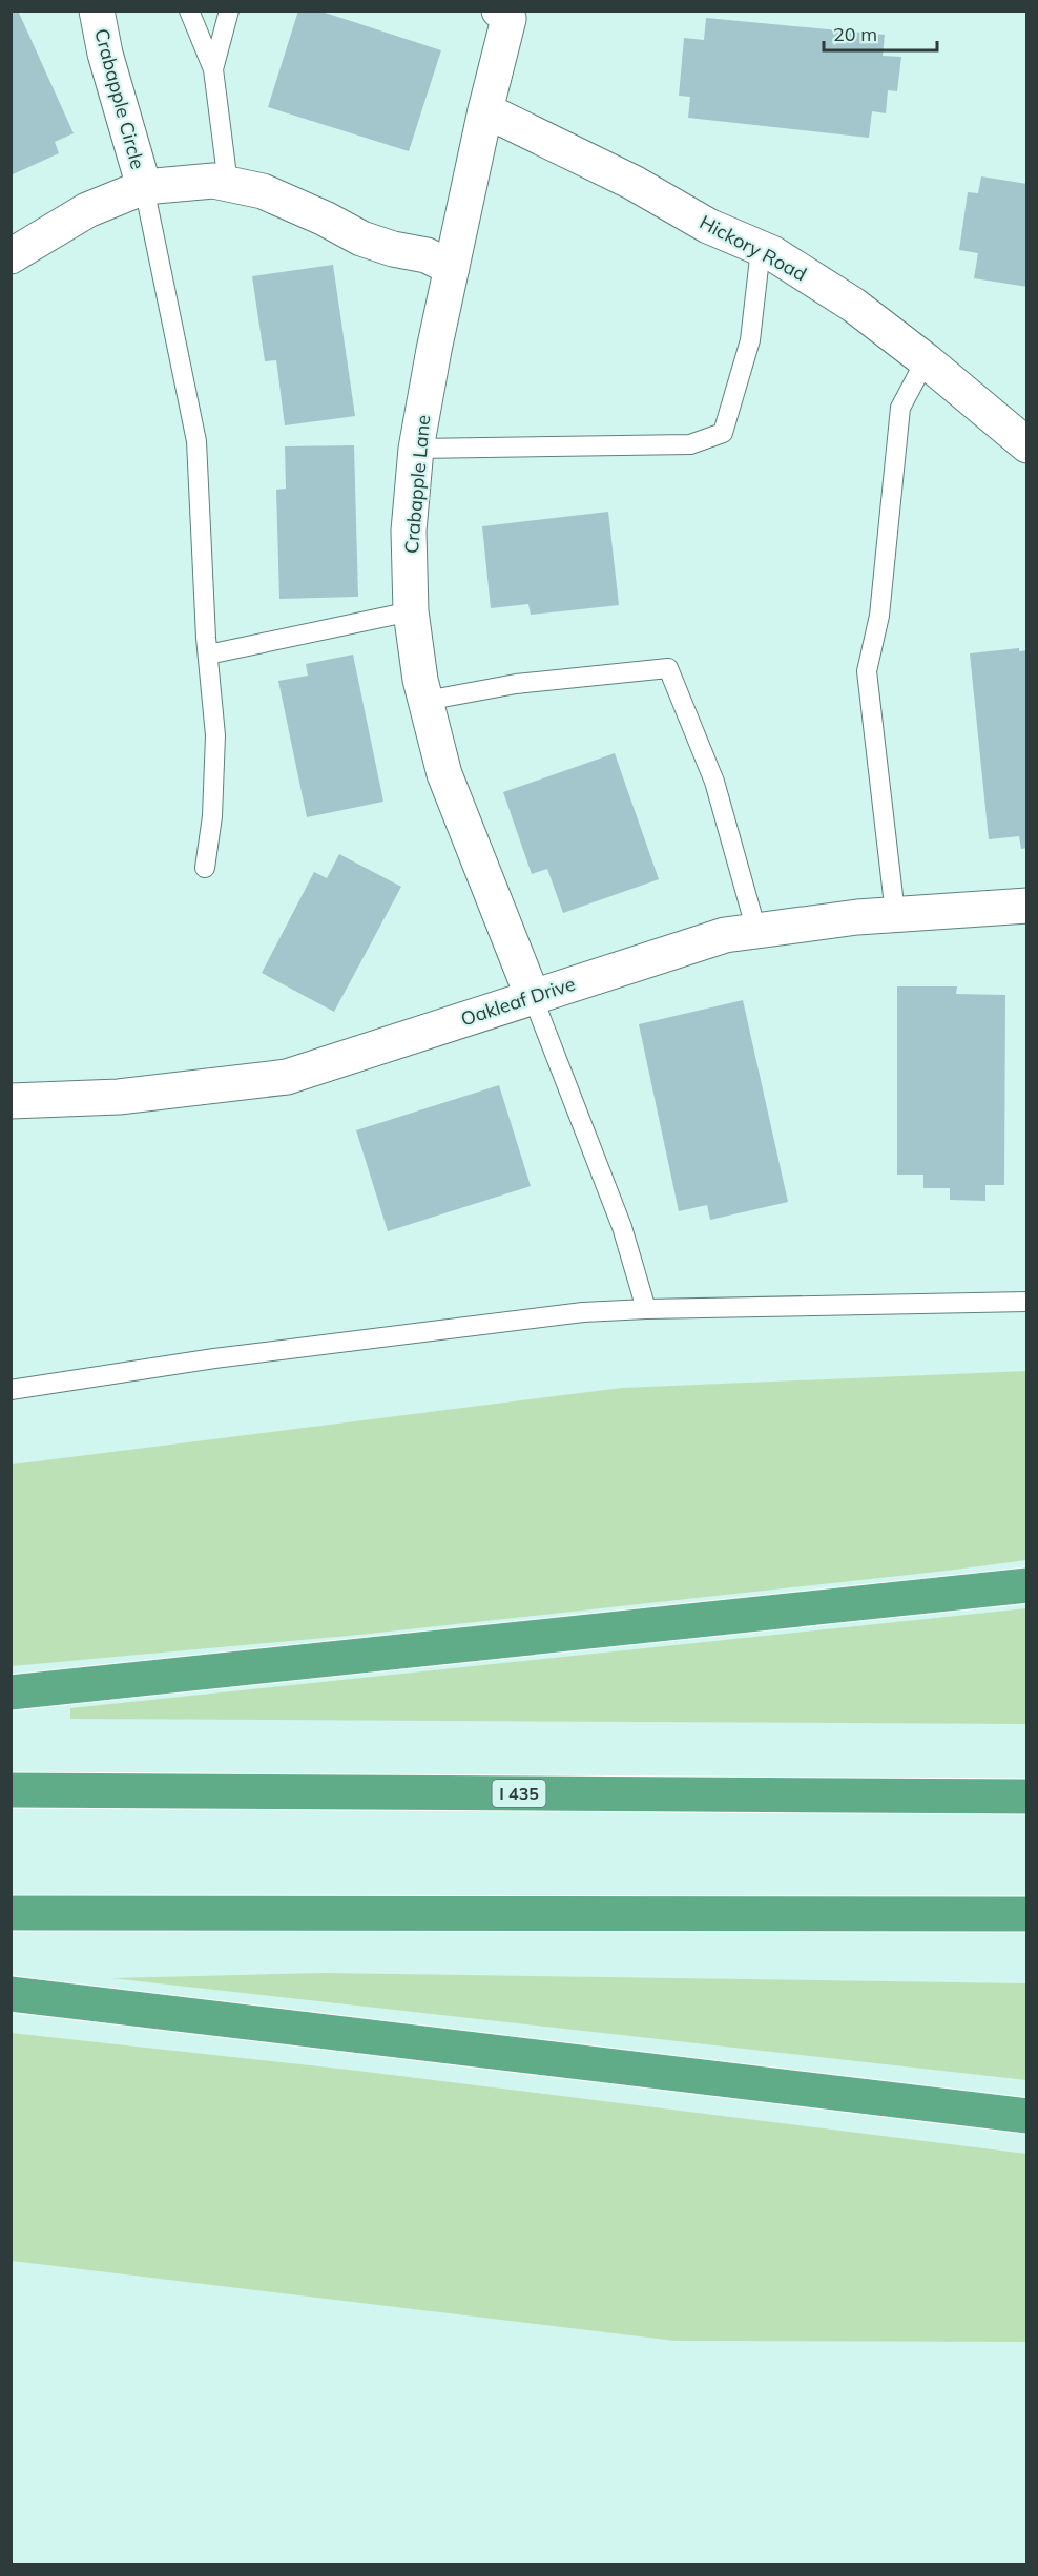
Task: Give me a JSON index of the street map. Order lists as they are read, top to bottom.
{
  "streets": {
    "highway": ["I 435"],
    "street": [
      "Crabapple Circle",
      "Hickory Road",
      "Crabapple Lane",
      "Oakleaf Drive"
    ]
  },
  "crossings": [
    ["Hickory Road", "Crabapple Lane"],
    ["Crabapple Lane", "Oakleaf Drive"]
  ],
  "scale_bar": "20 m"
}
